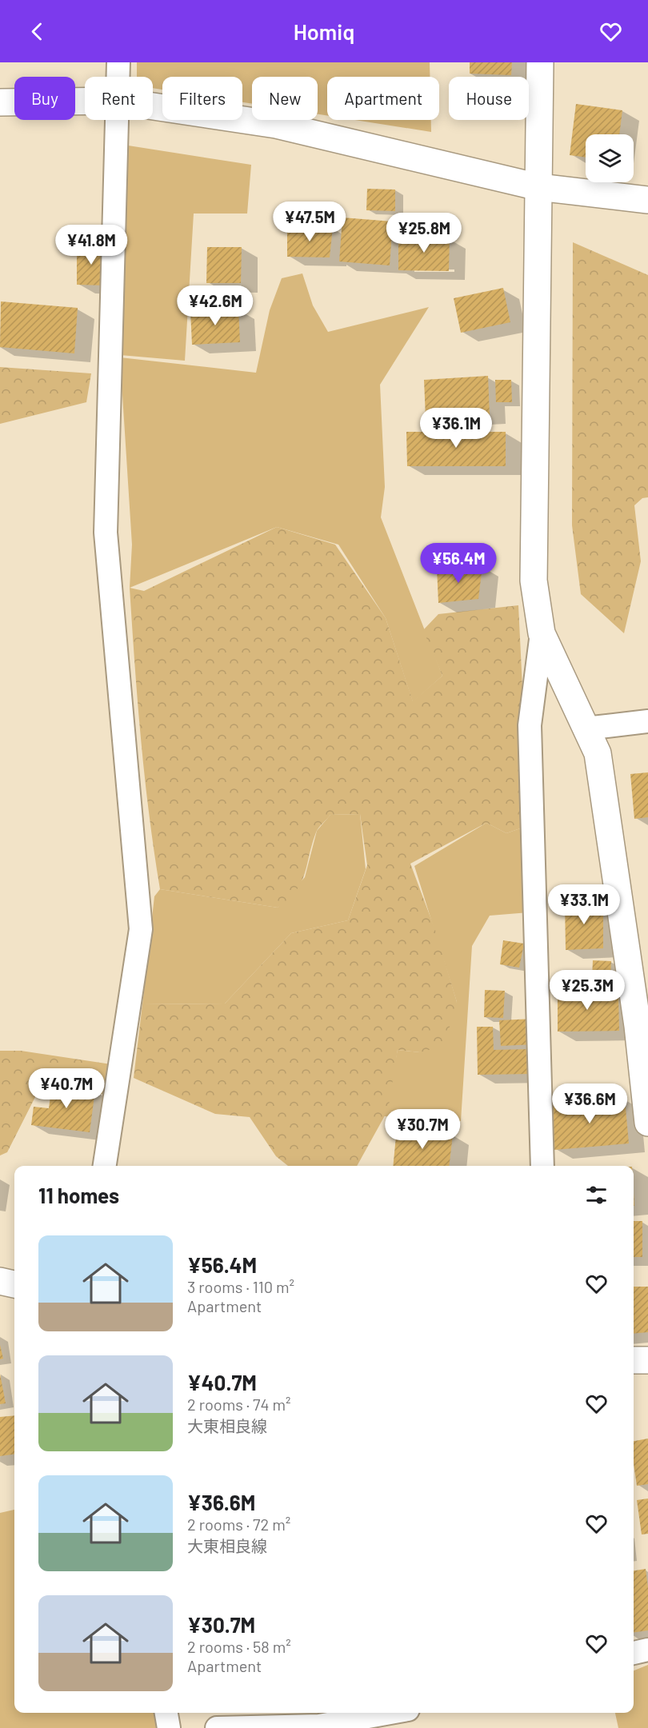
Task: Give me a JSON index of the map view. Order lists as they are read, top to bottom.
{
  "page": {
    "header": "Homiq",
    "chip": [
      "Buy",
      "Rent",
      "Filters",
      "New",
      "Apartment",
      "House"
    ],
    "price": [
      "¥47.5M",
      "¥25.8M",
      "¥41.8M",
      "¥42.6M",
      "¥36.1M",
      "¥56.4M",
      "¥33.1M",
      "¥25.3M",
      "¥40.7M",
      "¥36.6M",
      "¥30.7M"
    ],
    "heading": "11 homes",
    "list": [
      {
        "name": "¥56.4M",
        "note": "3 rooms · 110 m² · Apartment"
      },
      {
        "name": "¥40.7M",
        "note": "2 rooms · 74 m² · 大東相良線"
      },
      {
        "name": "¥36.6M",
        "note": "2 rooms · 72 m² · 大東相良線"
      },
      {
        "name": "¥30.7M",
        "note": "2 rooms · 58 m² · Apartment"
      }
    ]
  }
}
